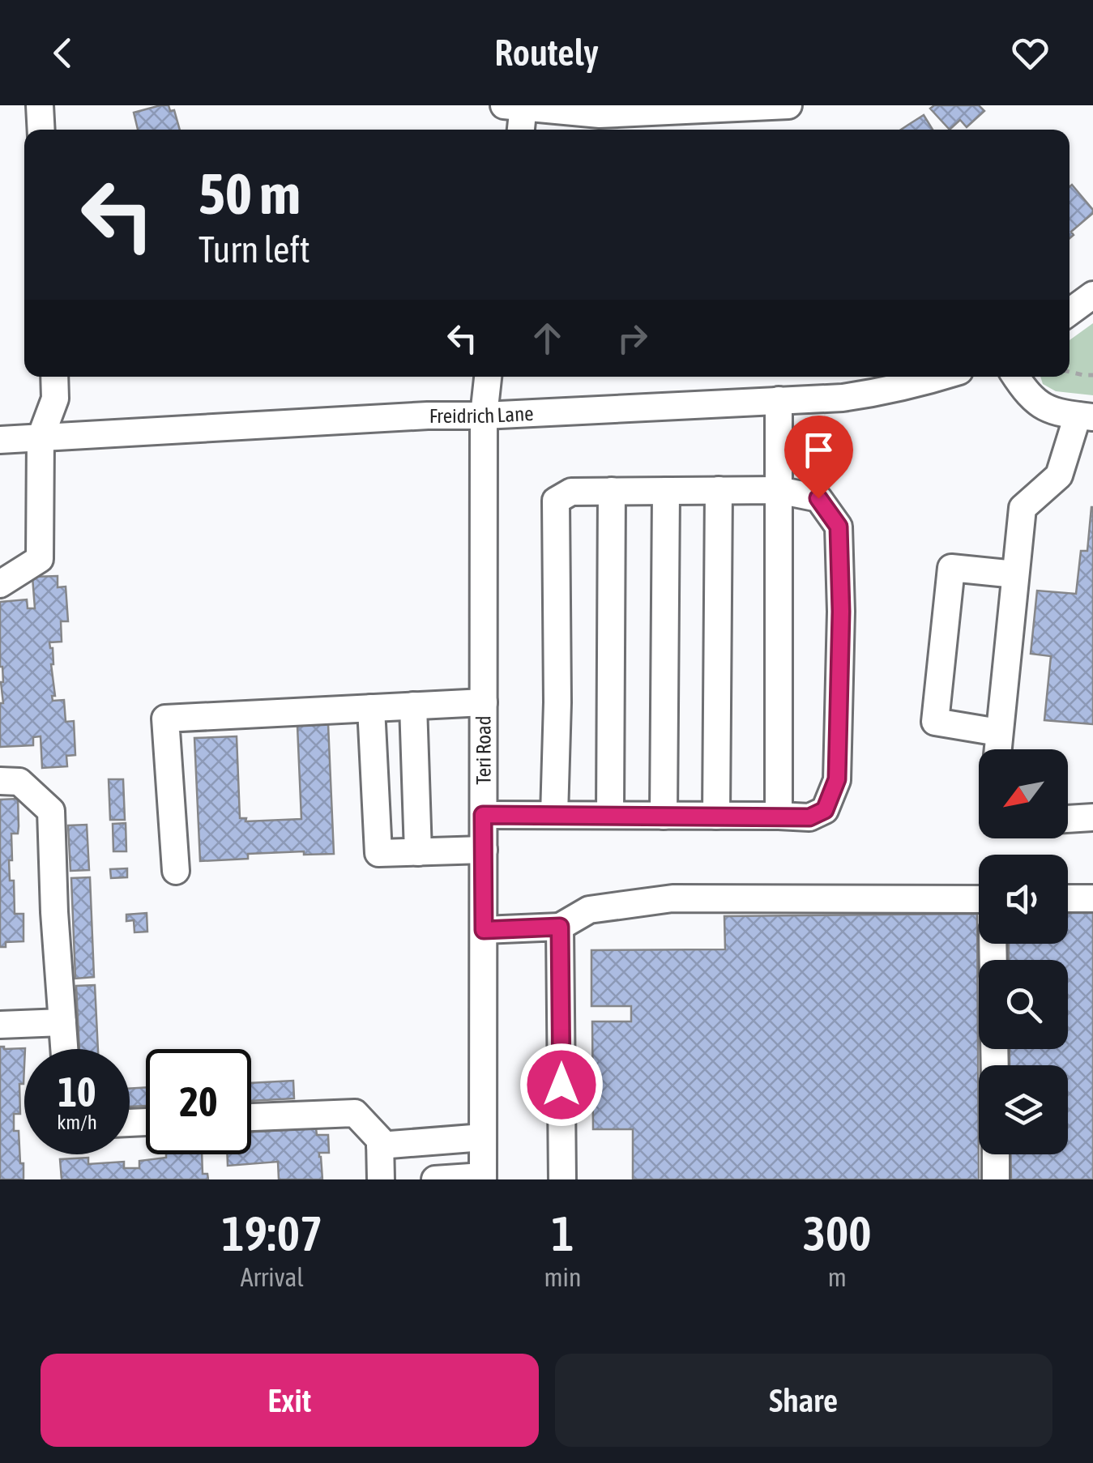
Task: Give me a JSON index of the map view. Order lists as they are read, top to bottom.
{
  "streets": {
    "street": ["Freidrich Lane", "Teri Road"]
  },
  "crossings": [
    ["Freidrich Lane", "Teri Road"]
  ],
  "north": "bottom left",
  "page": {
    "header": "Routely",
    "turn": ["50 m", "Turn left"],
    "speed": "10 km/h",
    "limit": "20",
    "eta": [
      "19:07",
      "Arrival",
      "1",
      "min",
      "300",
      "m"
    ],
    "buttons": ["Exit", "Share"]
  }
}
